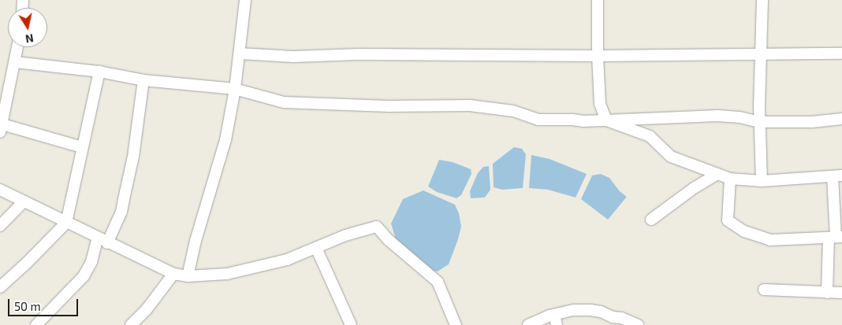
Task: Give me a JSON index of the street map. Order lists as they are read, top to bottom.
{
  "scale_bar": "50 m",
  "north": "bottom"
}
